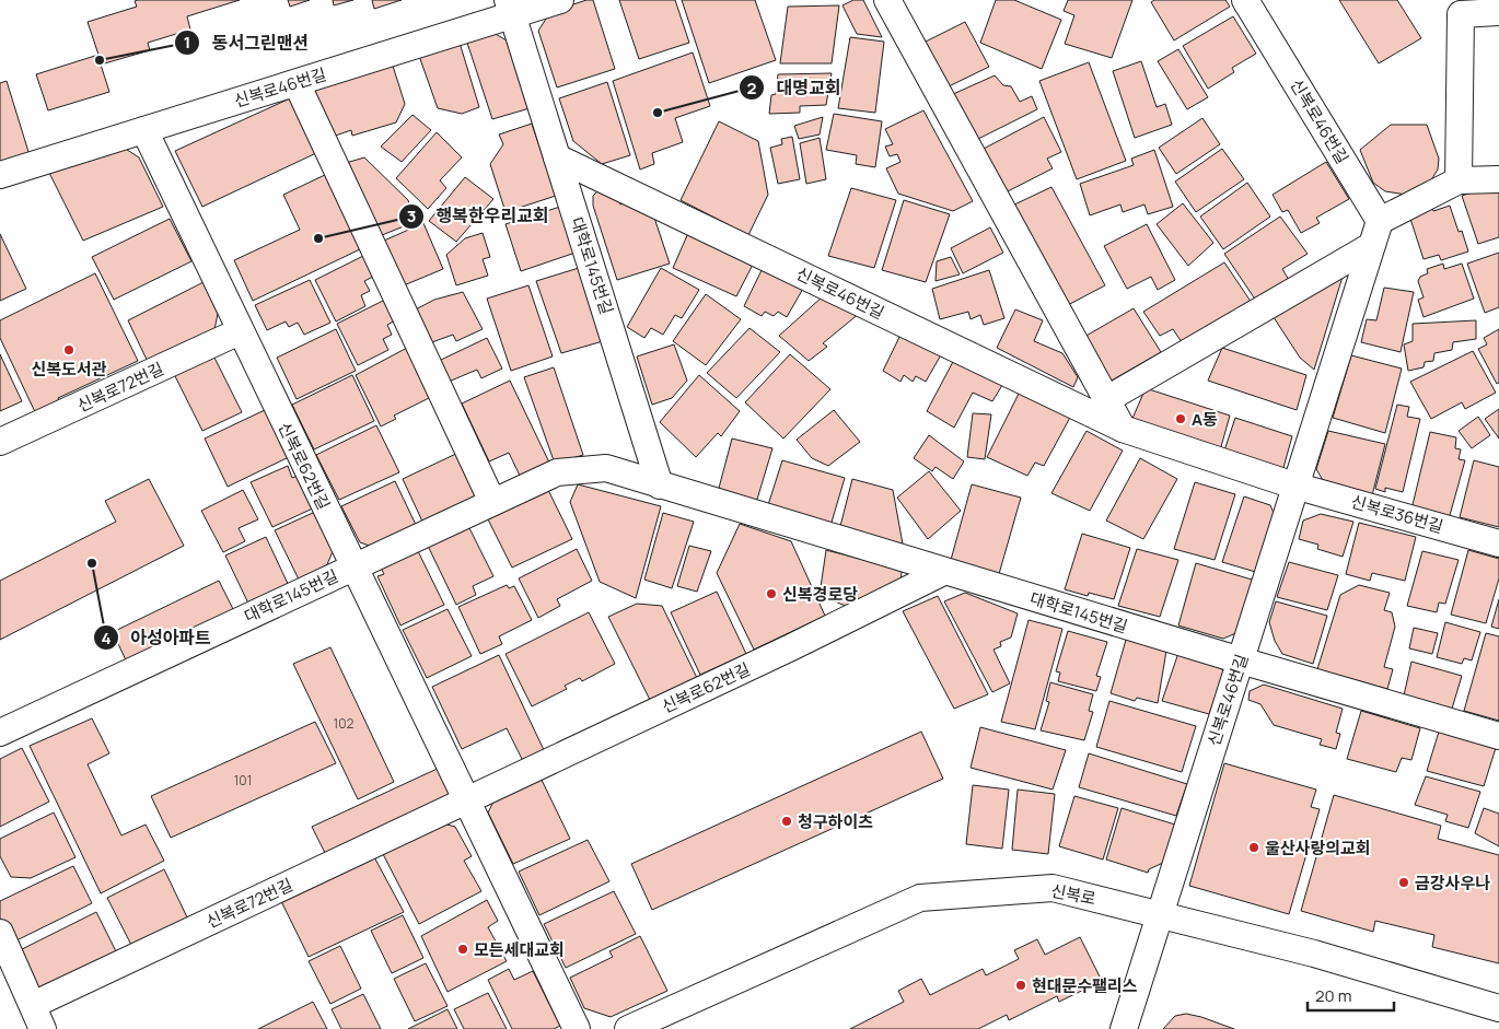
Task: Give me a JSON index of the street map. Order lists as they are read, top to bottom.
{
  "streets": {
    "street": [
      "신복로46번길",
      "대학로145번길",
      "신복로72번길",
      "신복로62번길",
      "신복로36번길",
      "신복로"
    ]
  },
  "crossings": [
    ["신복로46번길", "대학로145번길"],
    ["신복로46번길", "신복로62번길"],
    ["신복로46번길", "신복로36번길"],
    ["신복로46번길", "신복로"],
    ["대학로145번길", "신복로62번길"],
    ["신복로72번길", "신복로62번길"]
  ],
  "places": [
    "동서그린맨션",
    "대명교회",
    "행복한우리교회",
    "신복도서관",
    "A동",
    "아성아파트",
    "신복경로당",
    "청구하이츠",
    "울산사랑의교회",
    "금강사우나",
    "모든세대교회",
    "현대문수팰리스"
  ],
  "house_numbers": ["102", "101"],
  "scale_bar": "20 m"
}
